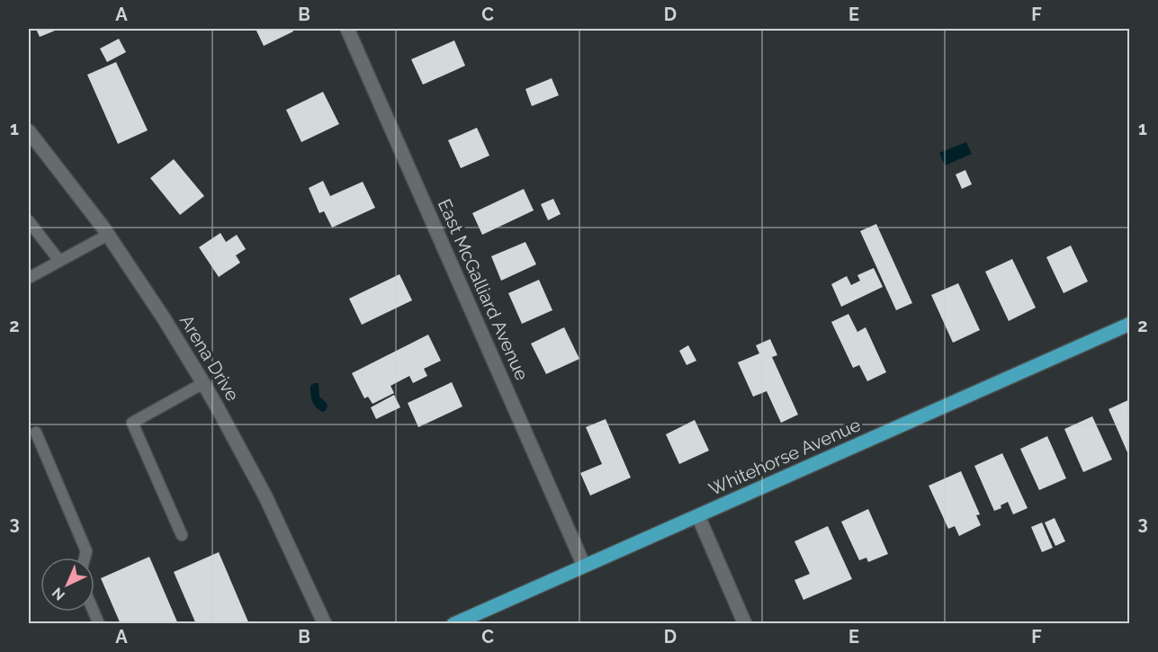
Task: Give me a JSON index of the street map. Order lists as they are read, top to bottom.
{
  "streets": {
    "main road": ["Whitehorse Avenue"],
    "street": ["East McGalliard Avenue", "Arena Drive"]
  },
  "crossings": [
    ["East McGalliard Avenue", "Whitehorse Avenue"]
  ],
  "north": "bottom left",
  "grid": {
    "columns": [
      "A",
      "B",
      "C",
      "D",
      "E",
      "F"
    ],
    "rows": ["1", "2", "3"]
  }
}
